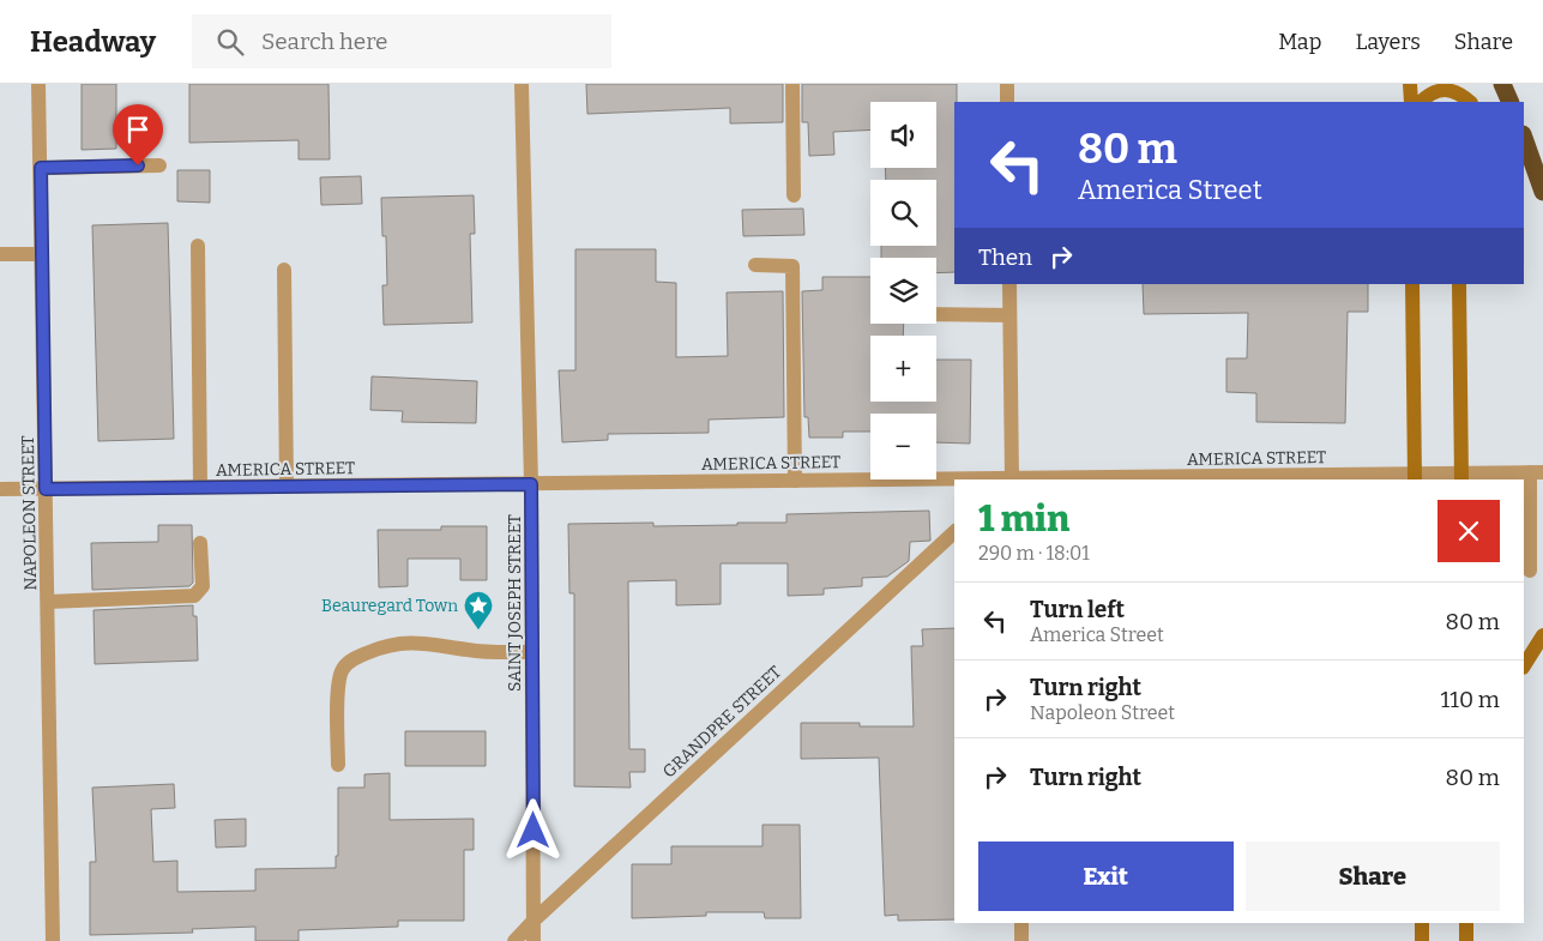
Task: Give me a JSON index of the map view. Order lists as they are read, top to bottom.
{
  "streets": {
    "street": [
      "AMERICA STREET",
      "NAPOLEON STREET",
      "SAINT JOSEPH STREET",
      "GRANDPRE STREET"
    ]
  },
  "crossings": [
    ["AMERICA STREET", "NAPOLEON STREET"],
    ["AMERICA STREET", "SAINT JOSEPH STREET"],
    ["SAINT JOSEPH STREET", "GRANDPRE STREET"]
  ],
  "places": {
    "place": ["Beauregard Town"]
  },
  "page": {
    "header": "Headway",
    "search": "Search here",
    "nav": ["Map", "Layers", "Share"],
    "map_buttons": ["+", "−"],
    "turn": ["80 m", "America Street"],
    "then": "Then",
    "heading": ["1 min", "290 m · 18:01"],
    "list": [
      {
        "name": "Turn left",
        "note": "America Street",
        "value": "80 m"
      },
      {
        "name": "Turn right",
        "note": "Napoleon Street",
        "value": "110 m"
      },
      {
        "name": "Turn right",
        "value": "80 m"
      }
    ],
    "buttons": ["Exit", "Share"]
  }
}
